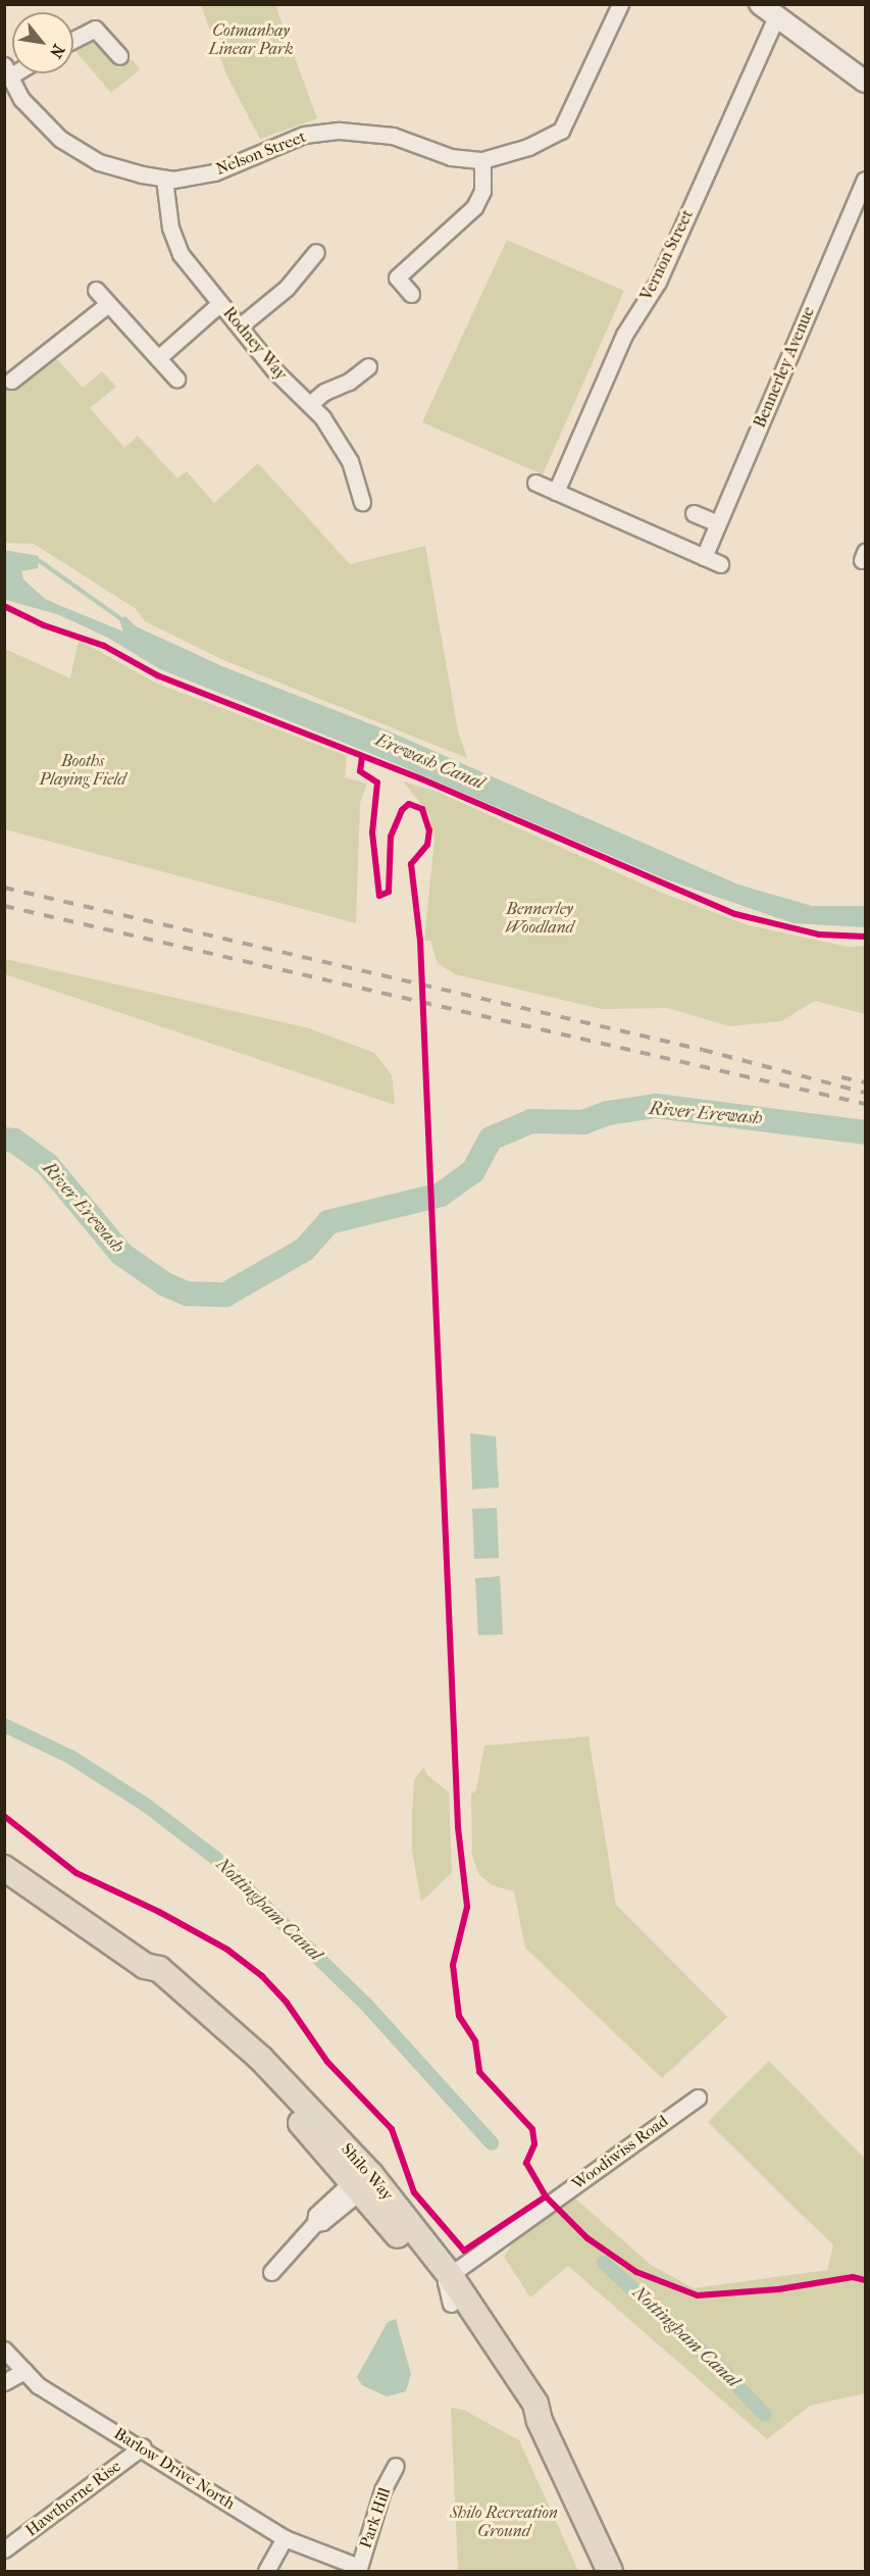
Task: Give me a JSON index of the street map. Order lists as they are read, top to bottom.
{
  "streets": {
    "main road": ["Shilo Way"],
    "street": [
      "Nelson Street",
      "Vernon Street",
      "Rodney Way",
      "Bennerley Avenue",
      "Woodiwiss Road",
      "Barlow Drive North",
      "Hawthorne Rise",
      "Park Hill"
    ]
  },
  "crossings": [
    ["Nelson Street", "Rodney Way"],
    ["Woodiwiss Road", "Shilo Way"],
    ["Barlow Drive North", "Hawthorne Rise"],
    ["Barlow Drive North", "Park Hill"]
  ],
  "water": ["Erewash Canal", "River Erewash", "Nottingham Canal"],
  "parks": [
    "Cotmanhay Linear Park",
    "Booths Playing Field",
    "Bennerley Woodland",
    "Shilo Recreation Ground"
  ],
  "north": "bottom right"
}
